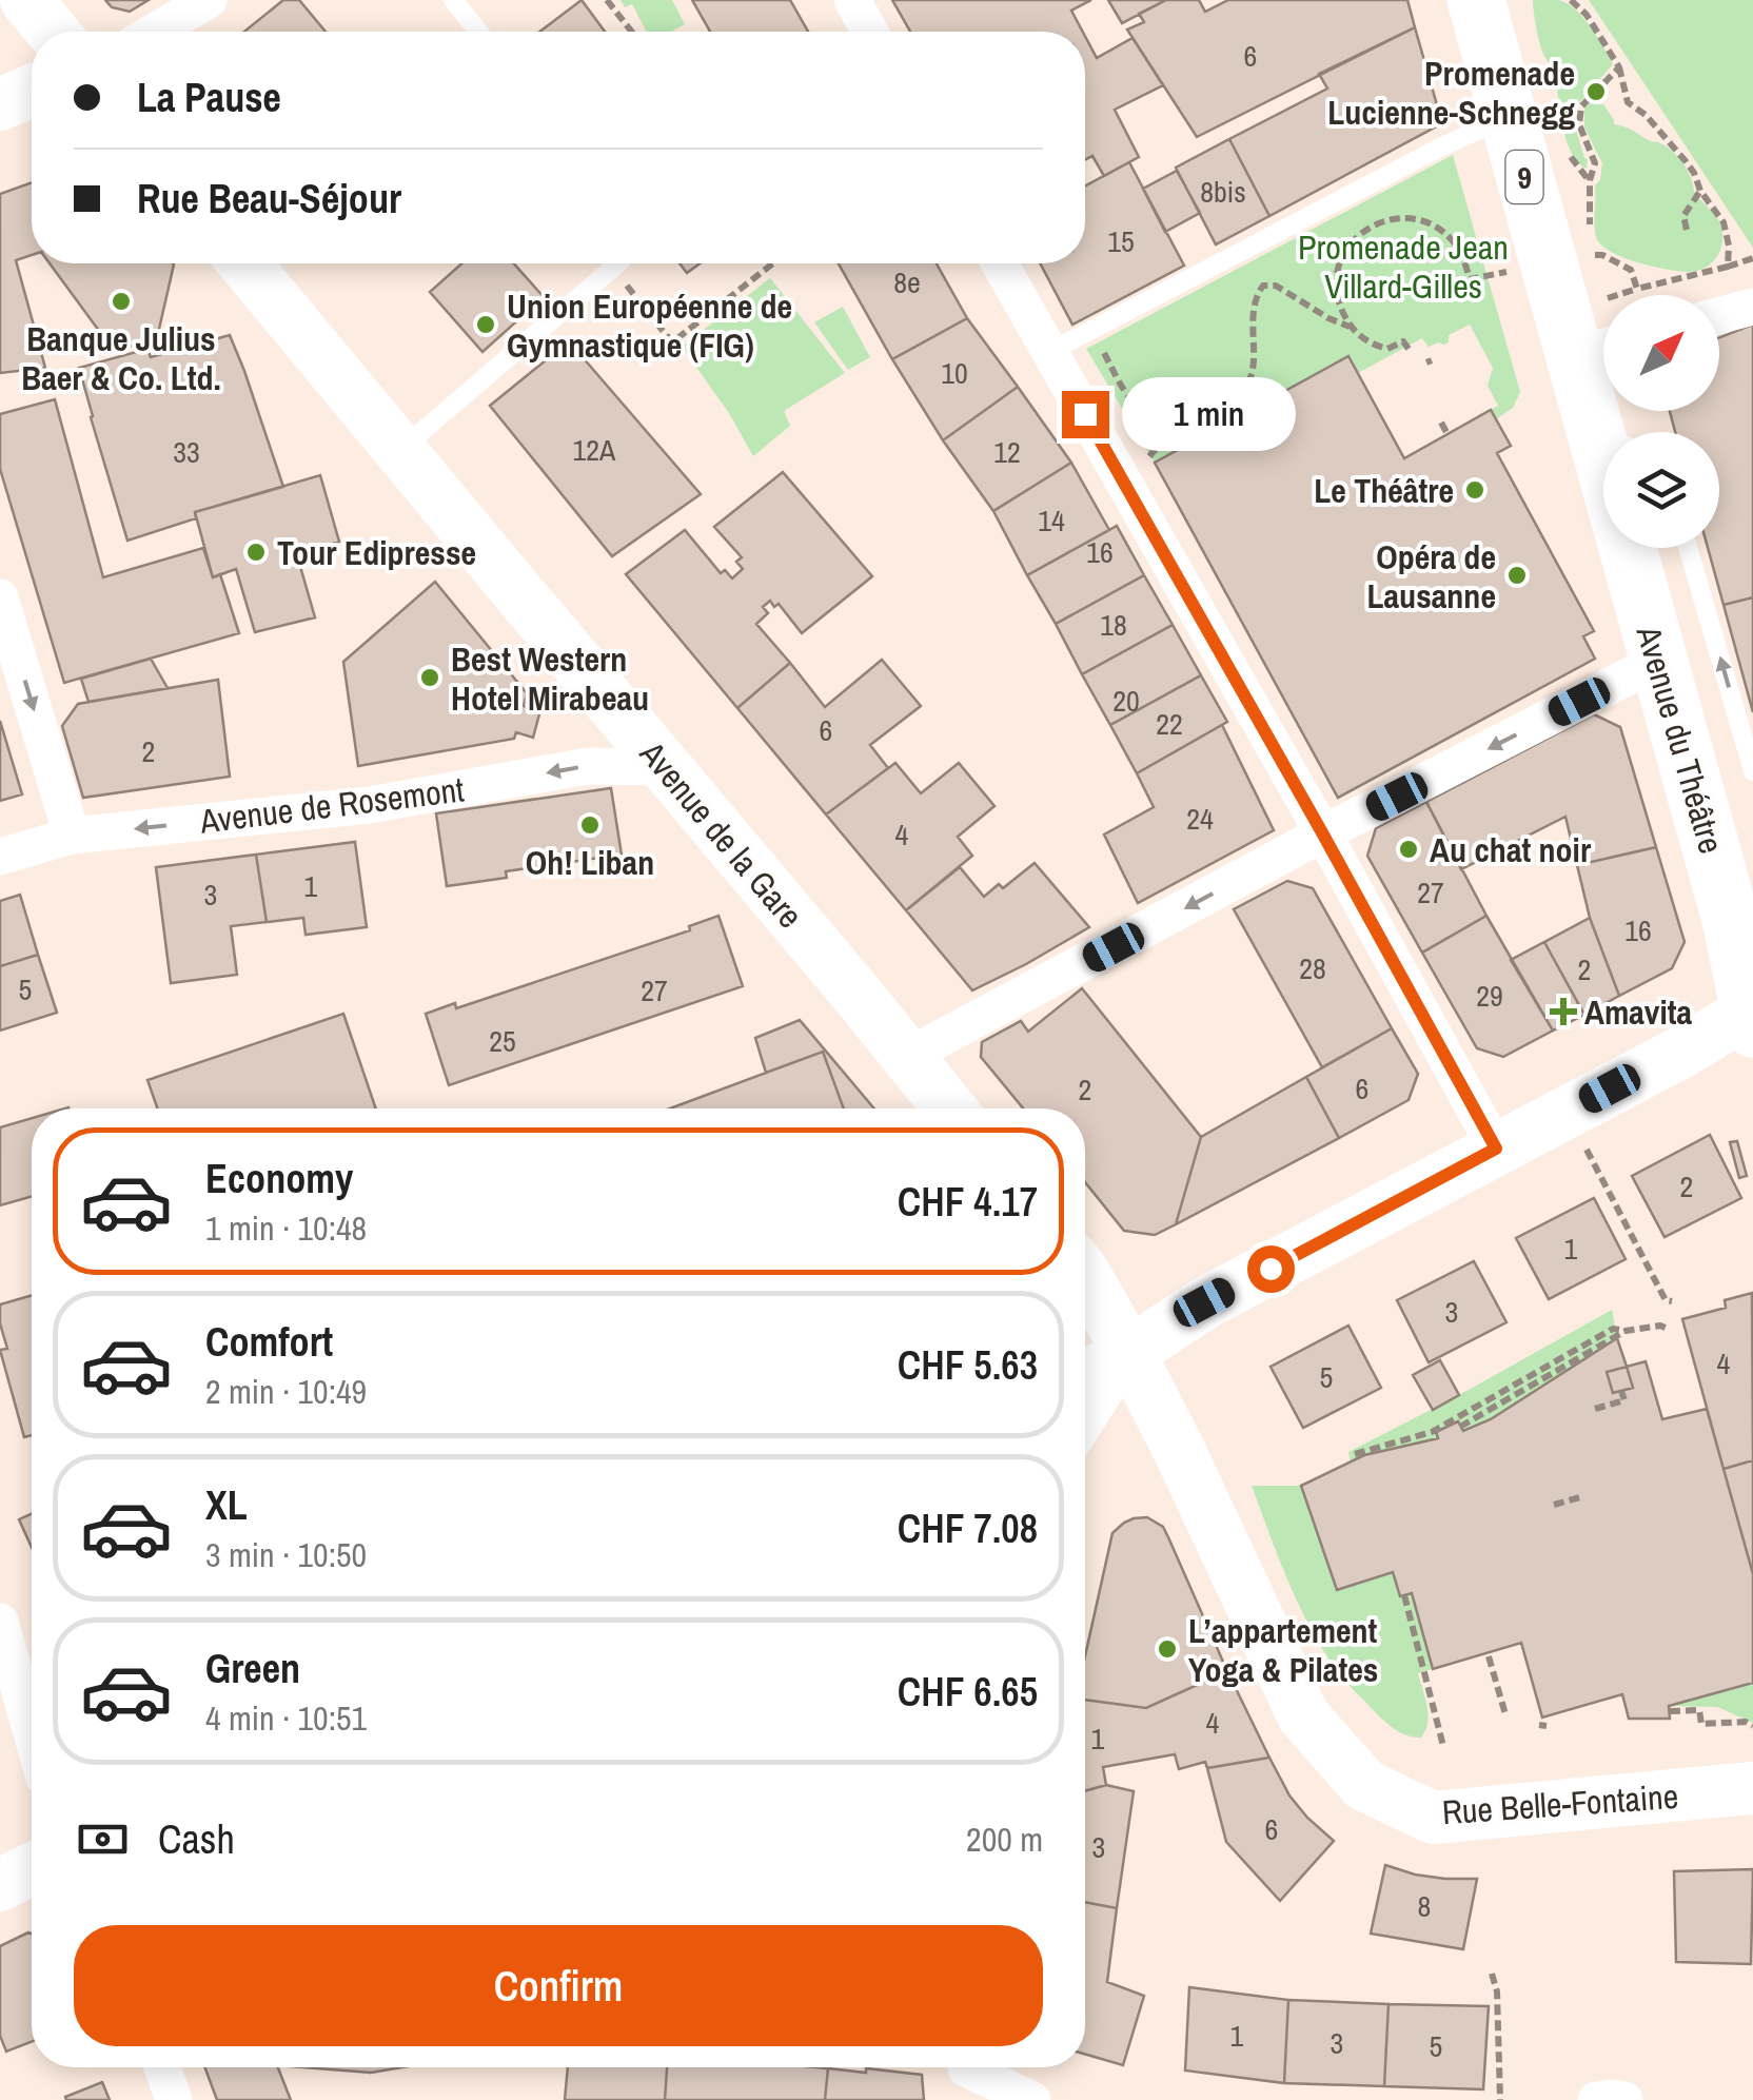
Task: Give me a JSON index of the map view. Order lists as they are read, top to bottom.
{
  "streets": {
    "main road": [
      "9",
      "Avenue du Théâtre",
      "Avenue de la Gare",
      "Rue Belle-Fontaine"
    ],
    "street": ["Avenue de Rosemont"]
  },
  "crossings": [
    ["Avenue de Rosemont", "Avenue de la Gare"]
  ],
  "one_way": ["Avenue de Rosemont"],
  "parks": ["Promenade Jean Villard-Gilles"],
  "places": {
    "other": [
      "Promenade Lucienne-Schnegg",
      "Banque Julius Baer & Co. Ltd.",
      "Union Européenne de Gymnastique (FIG)",
      "Le Théâtre",
      "Tour Edipresse",
      "Opéra de Lausanne",
      "Best Western Hotel Mirabeau",
      "Oh! Liban",
      "Au chat noir",
      "L’appartement Yoga & Pilates"
    ],
    "health": ["Amavita"]
  },
  "house_numbers": [
    "6",
    "8bis",
    "15",
    "8e",
    "10",
    "12A",
    "33",
    "12",
    "14",
    "16",
    "18",
    "20",
    "22",
    "6",
    "2",
    "24",
    "4",
    "1",
    "27",
    "3",
    "16",
    "28",
    "2",
    "5",
    "27",
    "29",
    "25",
    "6",
    "2",
    "2",
    "1",
    "3",
    "4",
    "5",
    "4",
    "1",
    "6",
    "3",
    "8",
    "1",
    "3",
    "5"
  ],
  "north": "top right",
  "page": {
    "banner": ["La Pause", "Rue Beau-Séjour"],
    "bubble": "1 min",
    "list": [
      {
        "name": "Economy",
        "note": "1 min · 10:48",
        "value": "CHF 4.17"
      },
      {
        "name": "Comfort",
        "note": "2 min · 10:49",
        "value": "CHF 5.63"
      },
      {
        "name": "XL",
        "note": "3 min · 10:50",
        "value": "CHF 7.08"
      },
      {
        "name": "Green",
        "note": "4 min · 10:51",
        "value": "CHF 6.65"
      }
    ],
    "pay": ["Cash", "200 m"],
    "buttons": "Confirm"
  }
}
